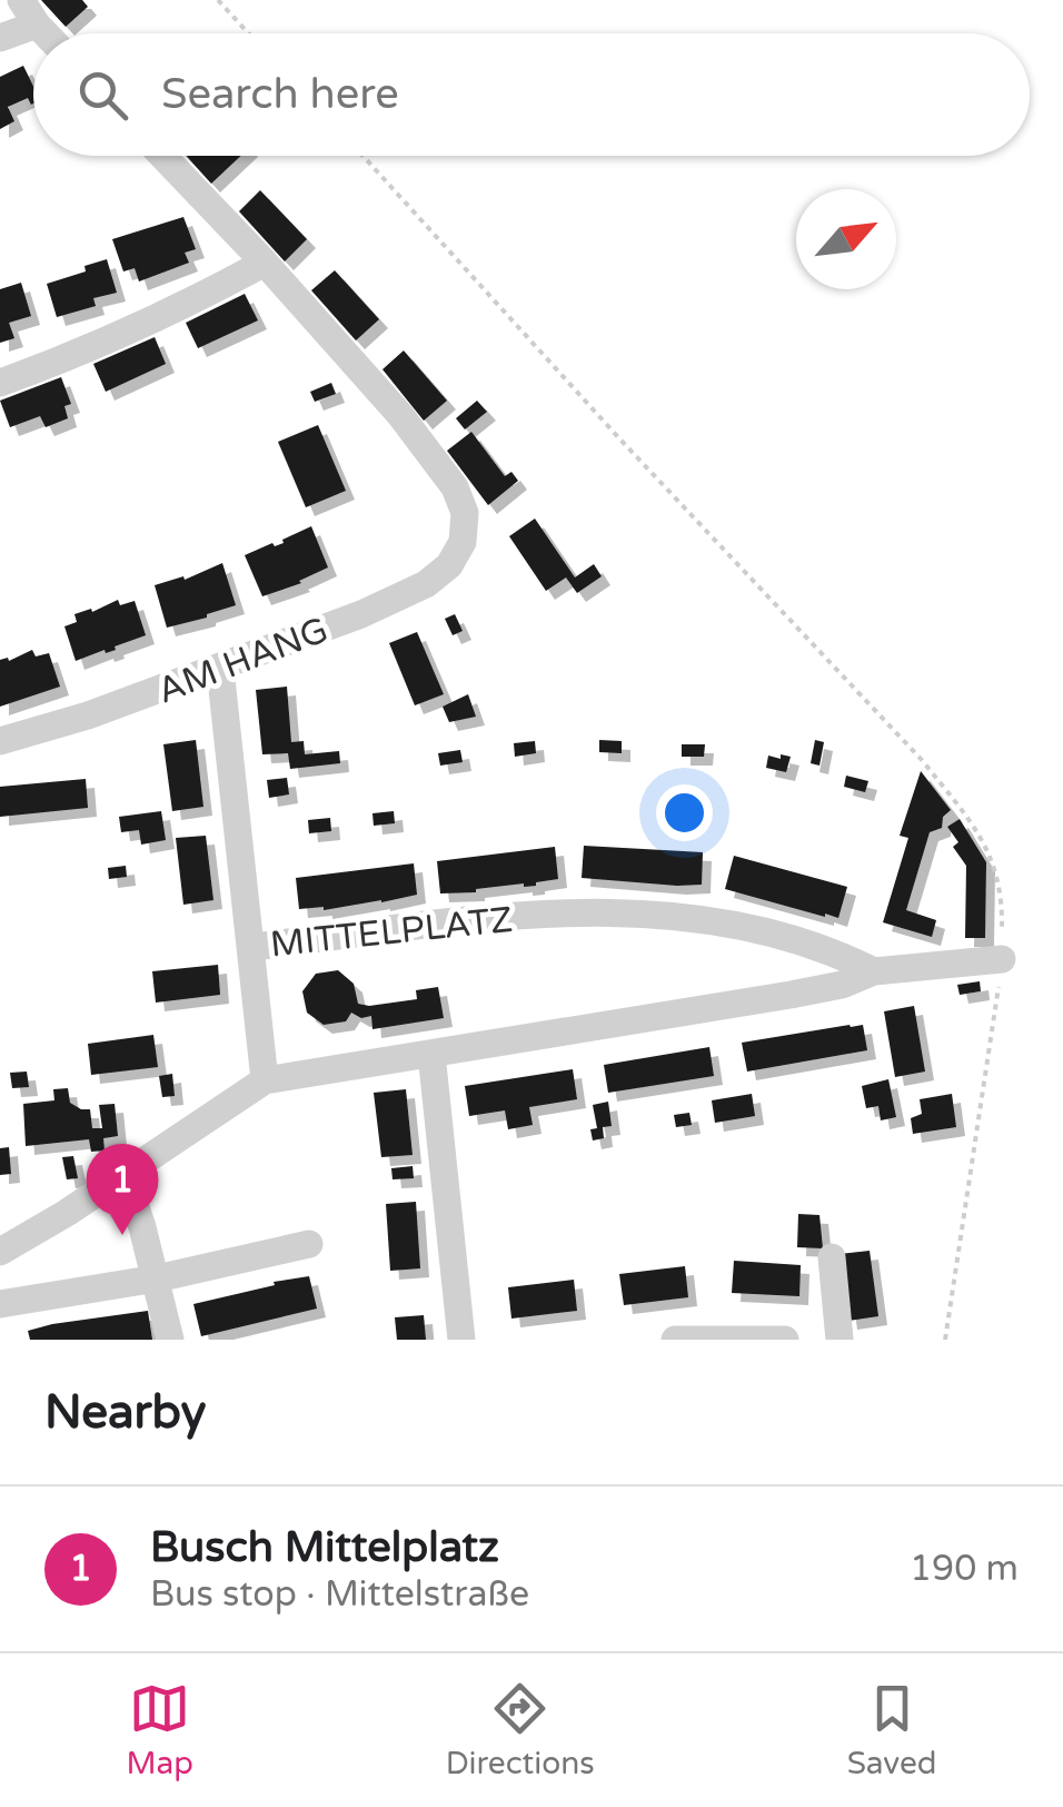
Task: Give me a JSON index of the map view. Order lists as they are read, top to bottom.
{
  "streets": {
    "street": ["AM HANG", "MITTELPLATZ"]
  },
  "north": "top right",
  "page": {
    "search": "Search here",
    "pins": "1",
    "heading": "Nearby",
    "list": [
      {
        "mark": "1",
        "name": "Busch Mittelplatz",
        "note": "Bus stop · Mittelstraße",
        "value": "190 m"
      }
    ],
    "nav": ["Map", "Directions", "Saved"]
  }
}
